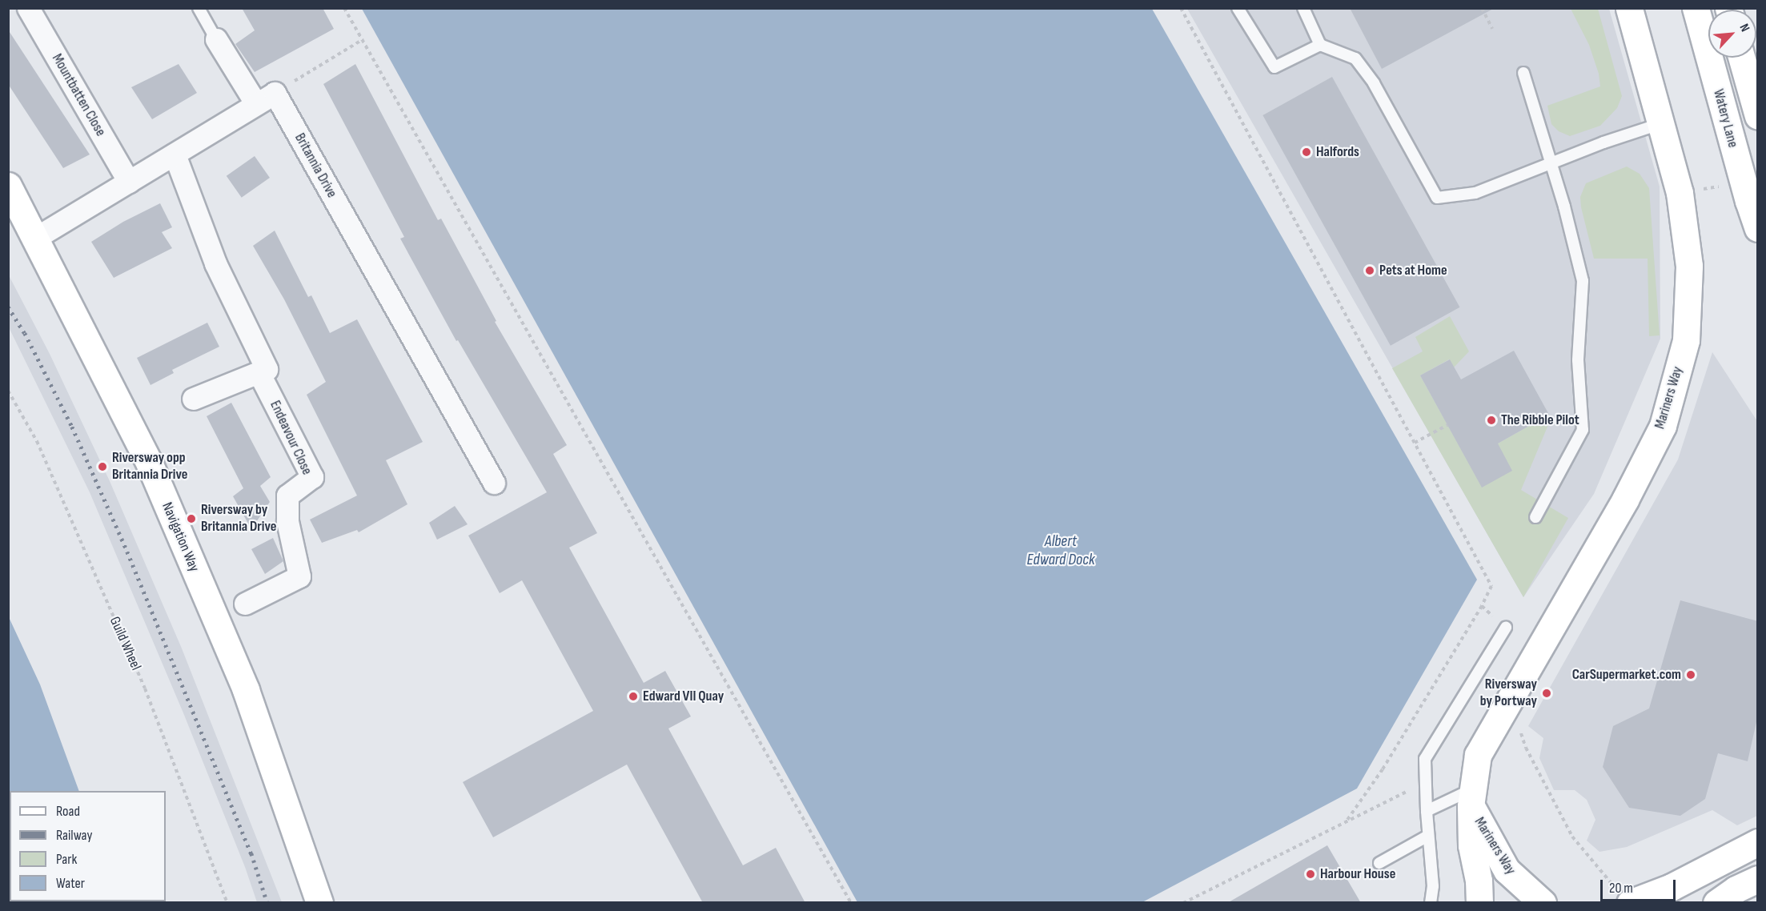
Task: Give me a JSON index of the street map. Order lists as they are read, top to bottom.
{
  "streets": {
    "main road": ["Watery Lane", "Mariners Way", "Navigation Way"],
    "street": ["Mountbatten Close", "Britannia Drive", "Endeavour Close"],
    "path": ["Guild Wheel"]
  },
  "water": ["Albert Edward Dock"],
  "places": [
    "Halfords",
    "Pets at Home",
    "The Ribble Pilot",
    "Riversway opp Britannia Drive",
    "Riversway by Britannia Drive",
    "CarSupermarket.com",
    "Riversway by Portway",
    "Edward VII Quay",
    "Harbour House"
  ],
  "legend": [
    "Road",
    "Railway",
    "Park",
    "Water"
  ],
  "scale_bar": "20 m",
  "north": "top right"
}
